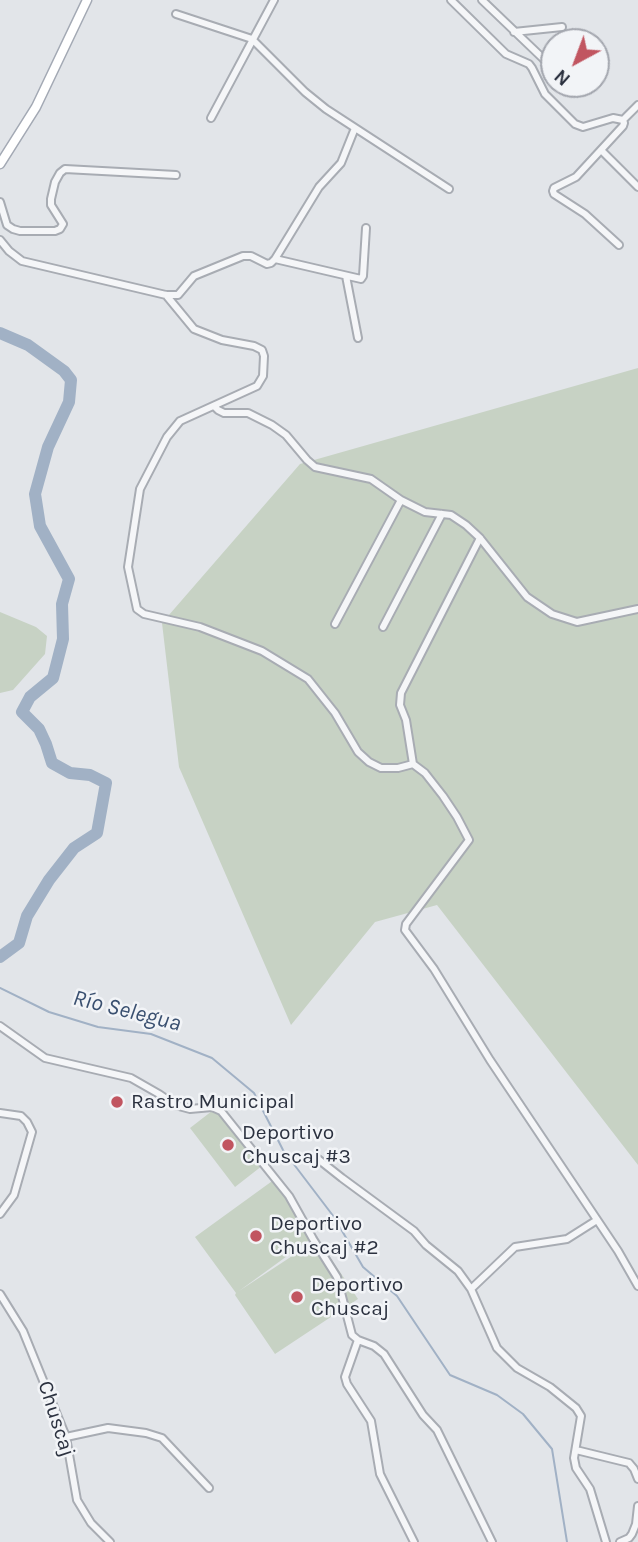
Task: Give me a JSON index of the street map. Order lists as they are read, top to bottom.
{
  "streets": {
    "street": ["Chuscaj"]
  },
  "water": ["Río Selegua"],
  "places": [
    "Rastro Municipal",
    "Deportivo Chuscaj #3",
    "Deportivo Chuscaj #2",
    "Deportivo Chuscaj"
  ],
  "north": "bottom left"
}
